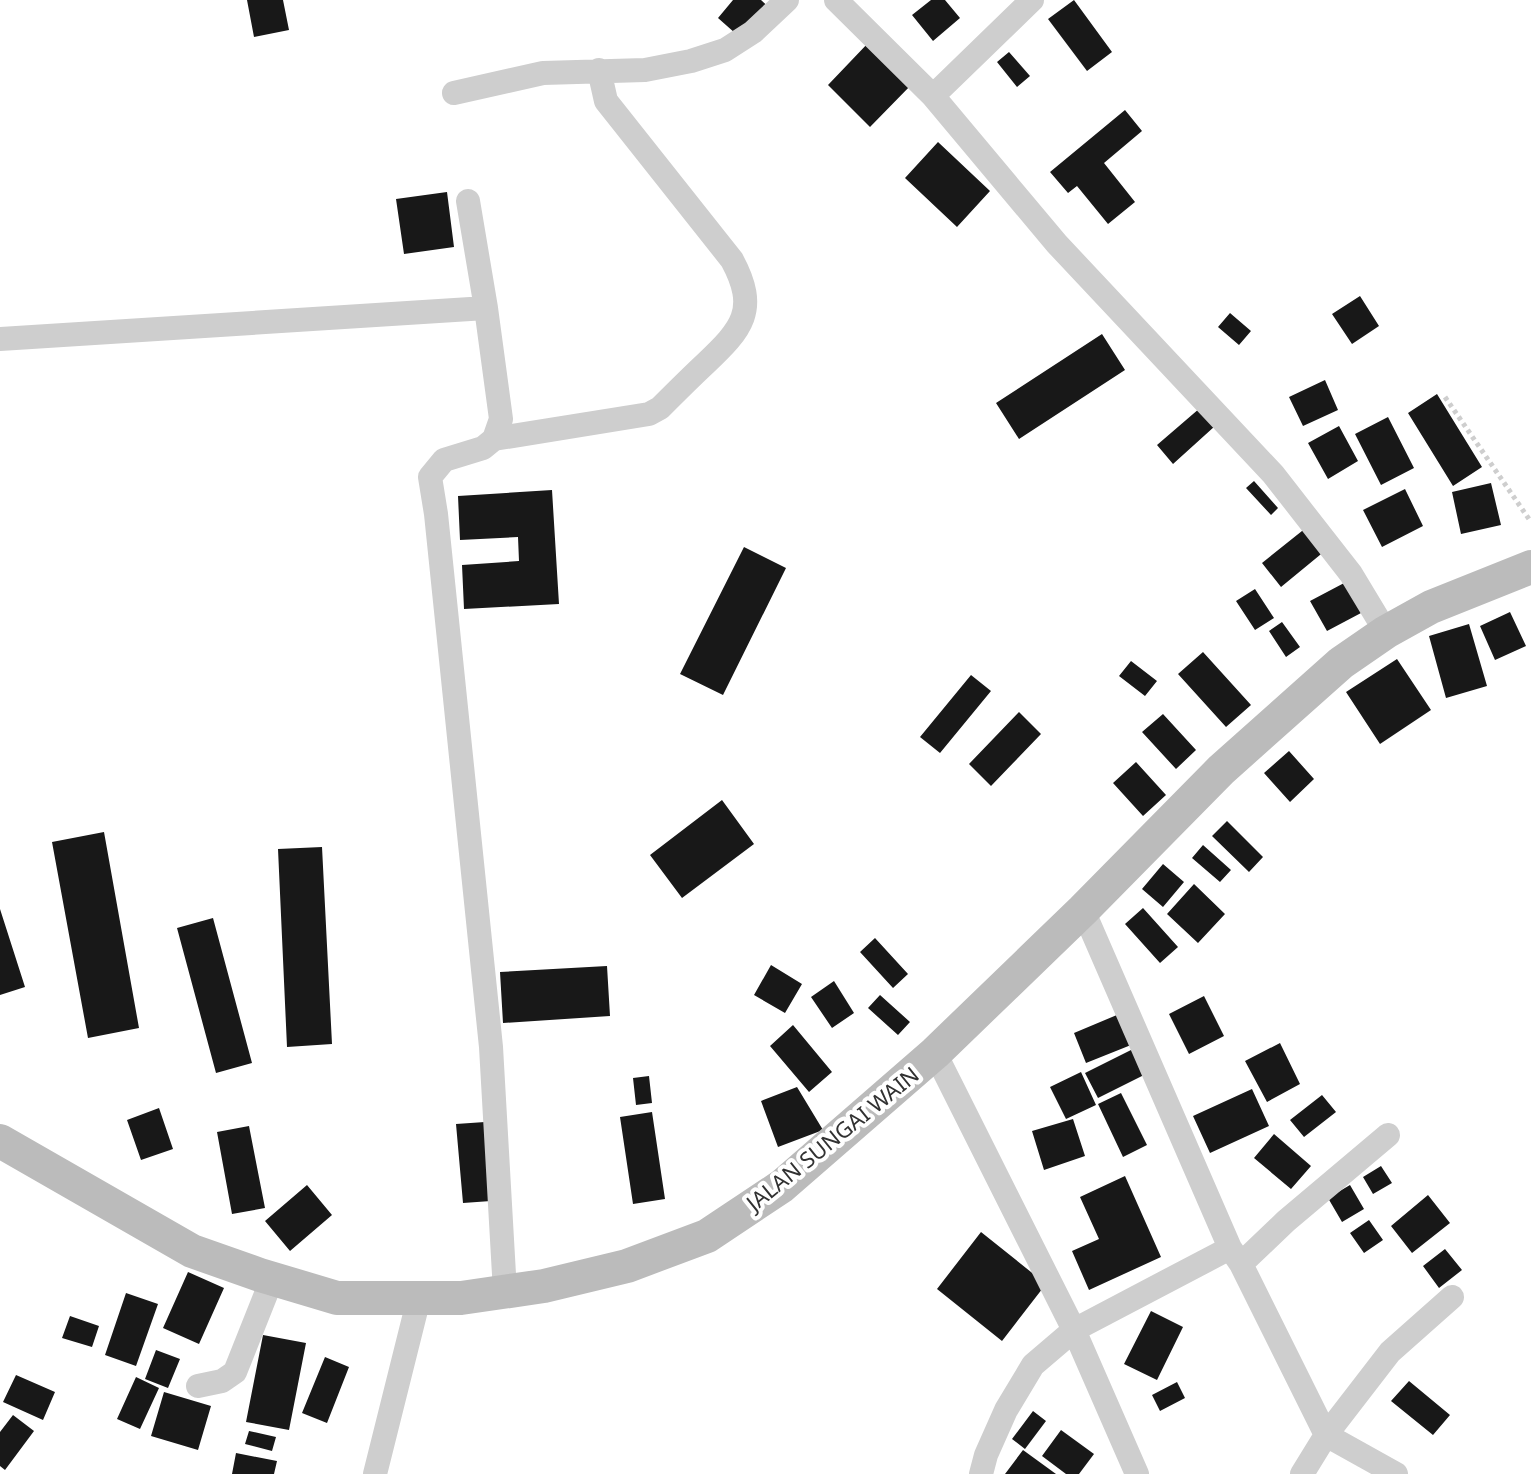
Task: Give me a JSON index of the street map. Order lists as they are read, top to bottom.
{
  "streets": {
    "street": ["JALAN SUNGAI WAIN"]
  }
}
